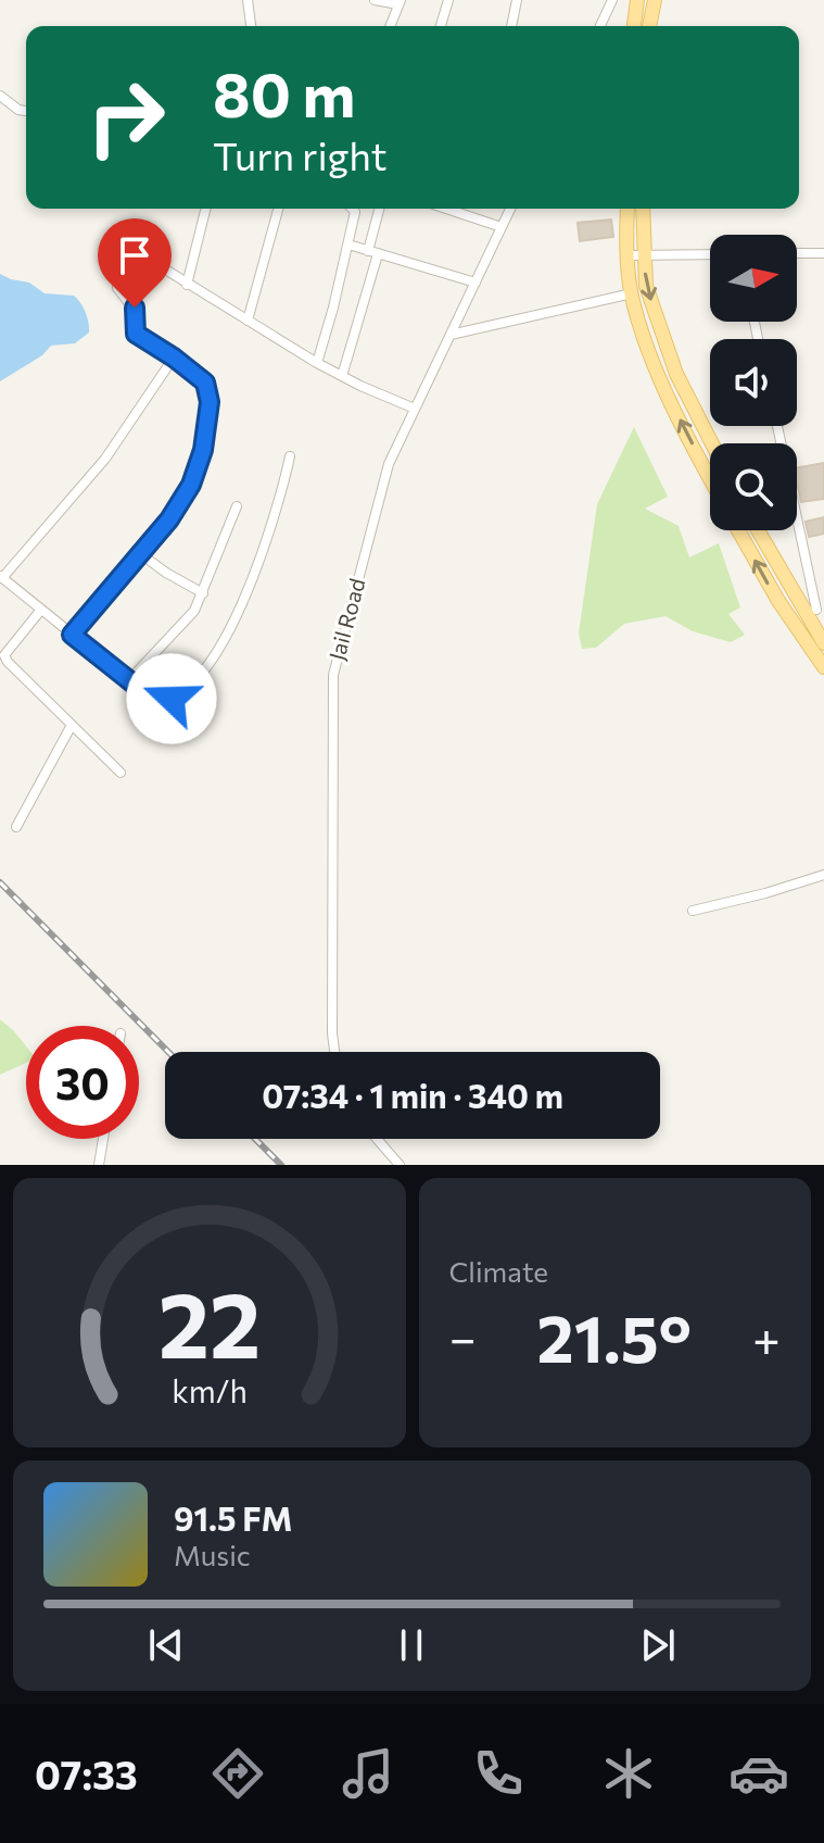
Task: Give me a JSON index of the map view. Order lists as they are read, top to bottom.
{
  "streets": {
    "street": ["Jail Road"]
  },
  "north": "right",
  "page": {
    "turn": ["80 m", "Turn right"],
    "limit": "30",
    "trip": "07:34 · 1 min · 340 m",
    "tile": "Climate",
    "heat": ["−", "21.5°", "+"],
    "song": ["91.5 FM", "Music"],
    "tabs": "07:33",
    "gauge": ["22", "km/h"]
  }
}
